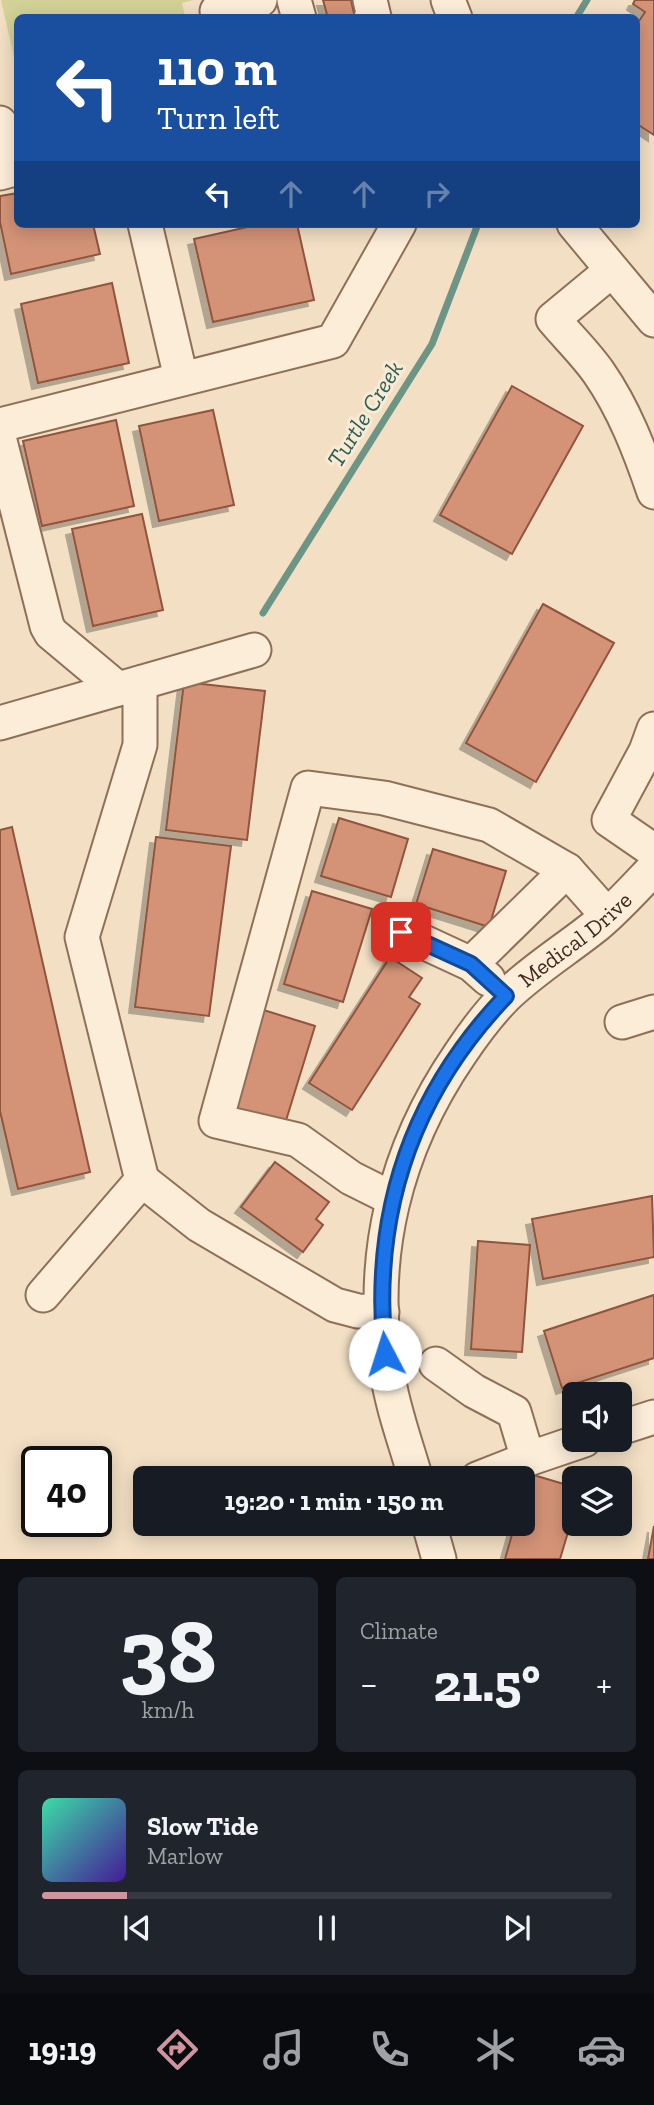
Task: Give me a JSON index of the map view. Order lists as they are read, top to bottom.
{
  "streets": {
    "street": ["Medical Drive"]
  },
  "water": ["Turtle Creek"],
  "page": {
    "turn": ["110 m", "Turn left"],
    "limit": "40",
    "trip": "19:20 · 1 min · 150 m",
    "tile": [
      ["38", "km/h"],
      "Climate"
    ],
    "heat": ["−", "21.5°", "+"],
    "song": ["Slow Tide", "Marlow"],
    "tabs": "19:19"
  }
}
